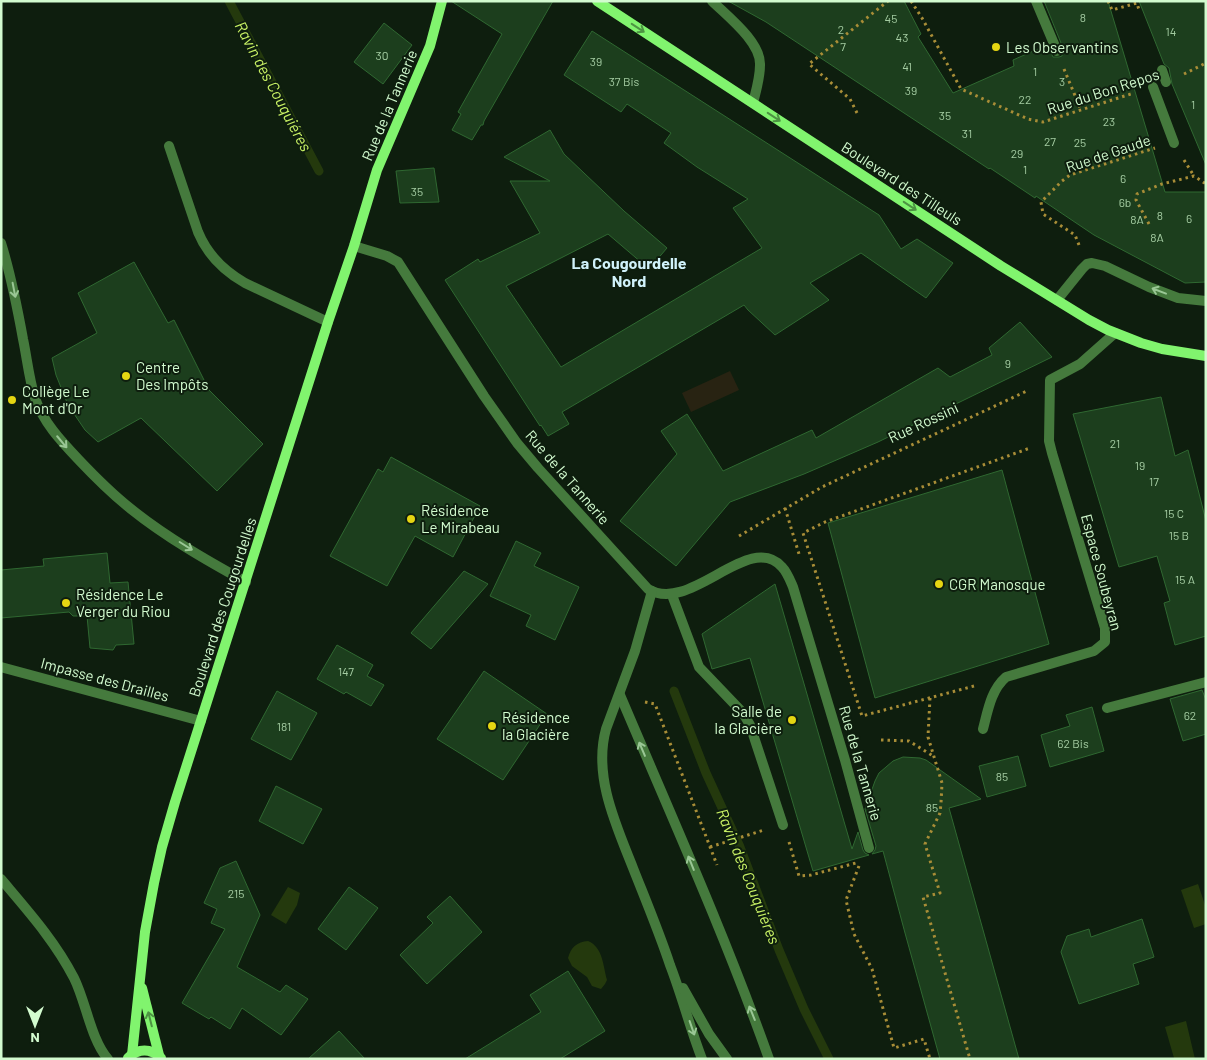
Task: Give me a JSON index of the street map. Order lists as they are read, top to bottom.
{
  "streets": {
    "street": [
      "Rue de la Tannerie",
      "Boulevard des Tilleuls",
      "Espace Soubeyran",
      "Boulevard des Cougourdelles",
      "Impasse des Drailles"
    ],
    "path": ["Rue du Bon Repos", "Rue de Gaude", "Rue Rossini"]
  },
  "crossings": [
    ["Rue de la Tannerie", "Boulevard des Cougourdelles"],
    ["Rue Rossini", "Espace Soubeyran"],
    ["Boulevard des Cougourdelles", "Impasse des Drailles"]
  ],
  "one_way": ["Boulevard des Tilleuls"],
  "districts": ["La Cougourdelle Nord"],
  "water": ["Ravin des Couquiéres"],
  "places": [
    "Les Observantins",
    "Centre Des Impôts",
    "Collège Le Mont d'Or",
    "Résidence Le Mirabeau",
    "CGR Manosque",
    "Résidence Le Verger du Riou",
    "Salle de la Glacière",
    "Résidence la Glacière"
  ],
  "house_numbers": [
    "8",
    "45",
    "2",
    "14",
    "43",
    "7",
    "30",
    "39",
    "41",
    "1",
    "37 Bis",
    "3",
    "39",
    "22",
    "1",
    "35",
    "23",
    "31",
    "27",
    "25",
    "29",
    "1",
    "6",
    "35",
    "6b",
    "8",
    "6",
    "8A",
    "8A",
    "9",
    "21",
    "19",
    "17",
    "15 C",
    "15 B",
    "15 A",
    "147",
    "62",
    "181",
    "62 Bis",
    "85",
    "85",
    "215"
  ],
  "north": "bottom"
}
